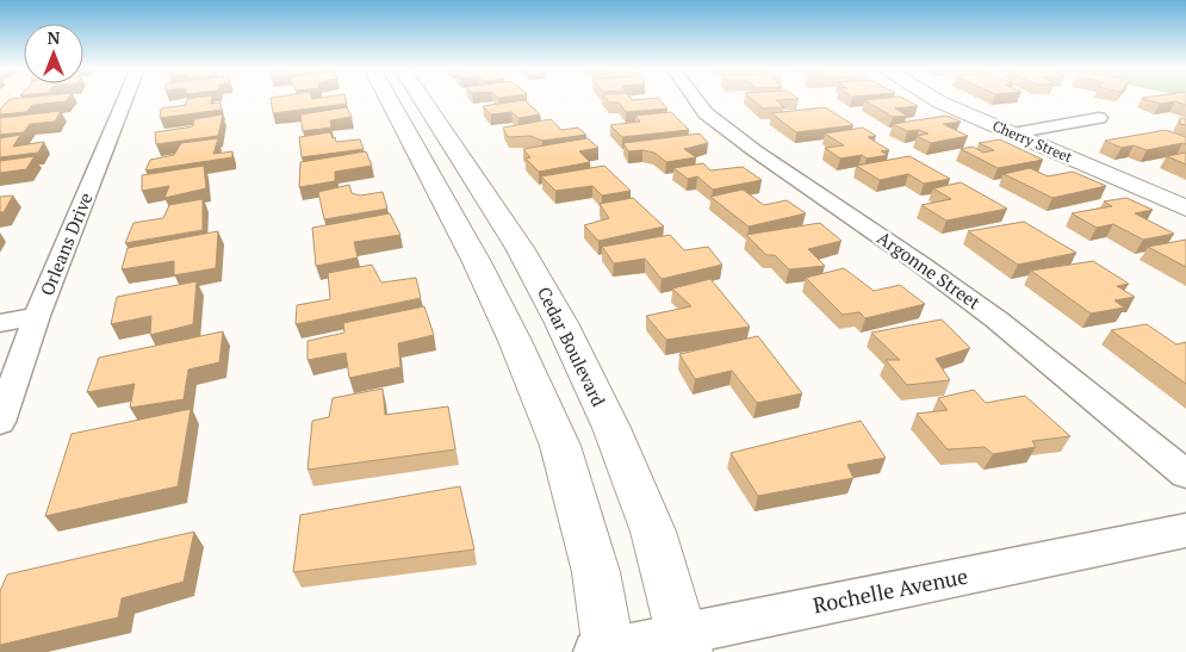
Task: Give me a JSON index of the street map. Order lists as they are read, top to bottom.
{
  "streets": {
    "street": [
      "Cherry Street",
      "Orleans Drive",
      "Argonne Street",
      "Cedar Boulevard",
      "Rochelle Avenue"
    ]
  },
  "crossings": [
    ["Cedar Boulevard", "Rochelle Avenue"]
  ],
  "north": "top"
}
